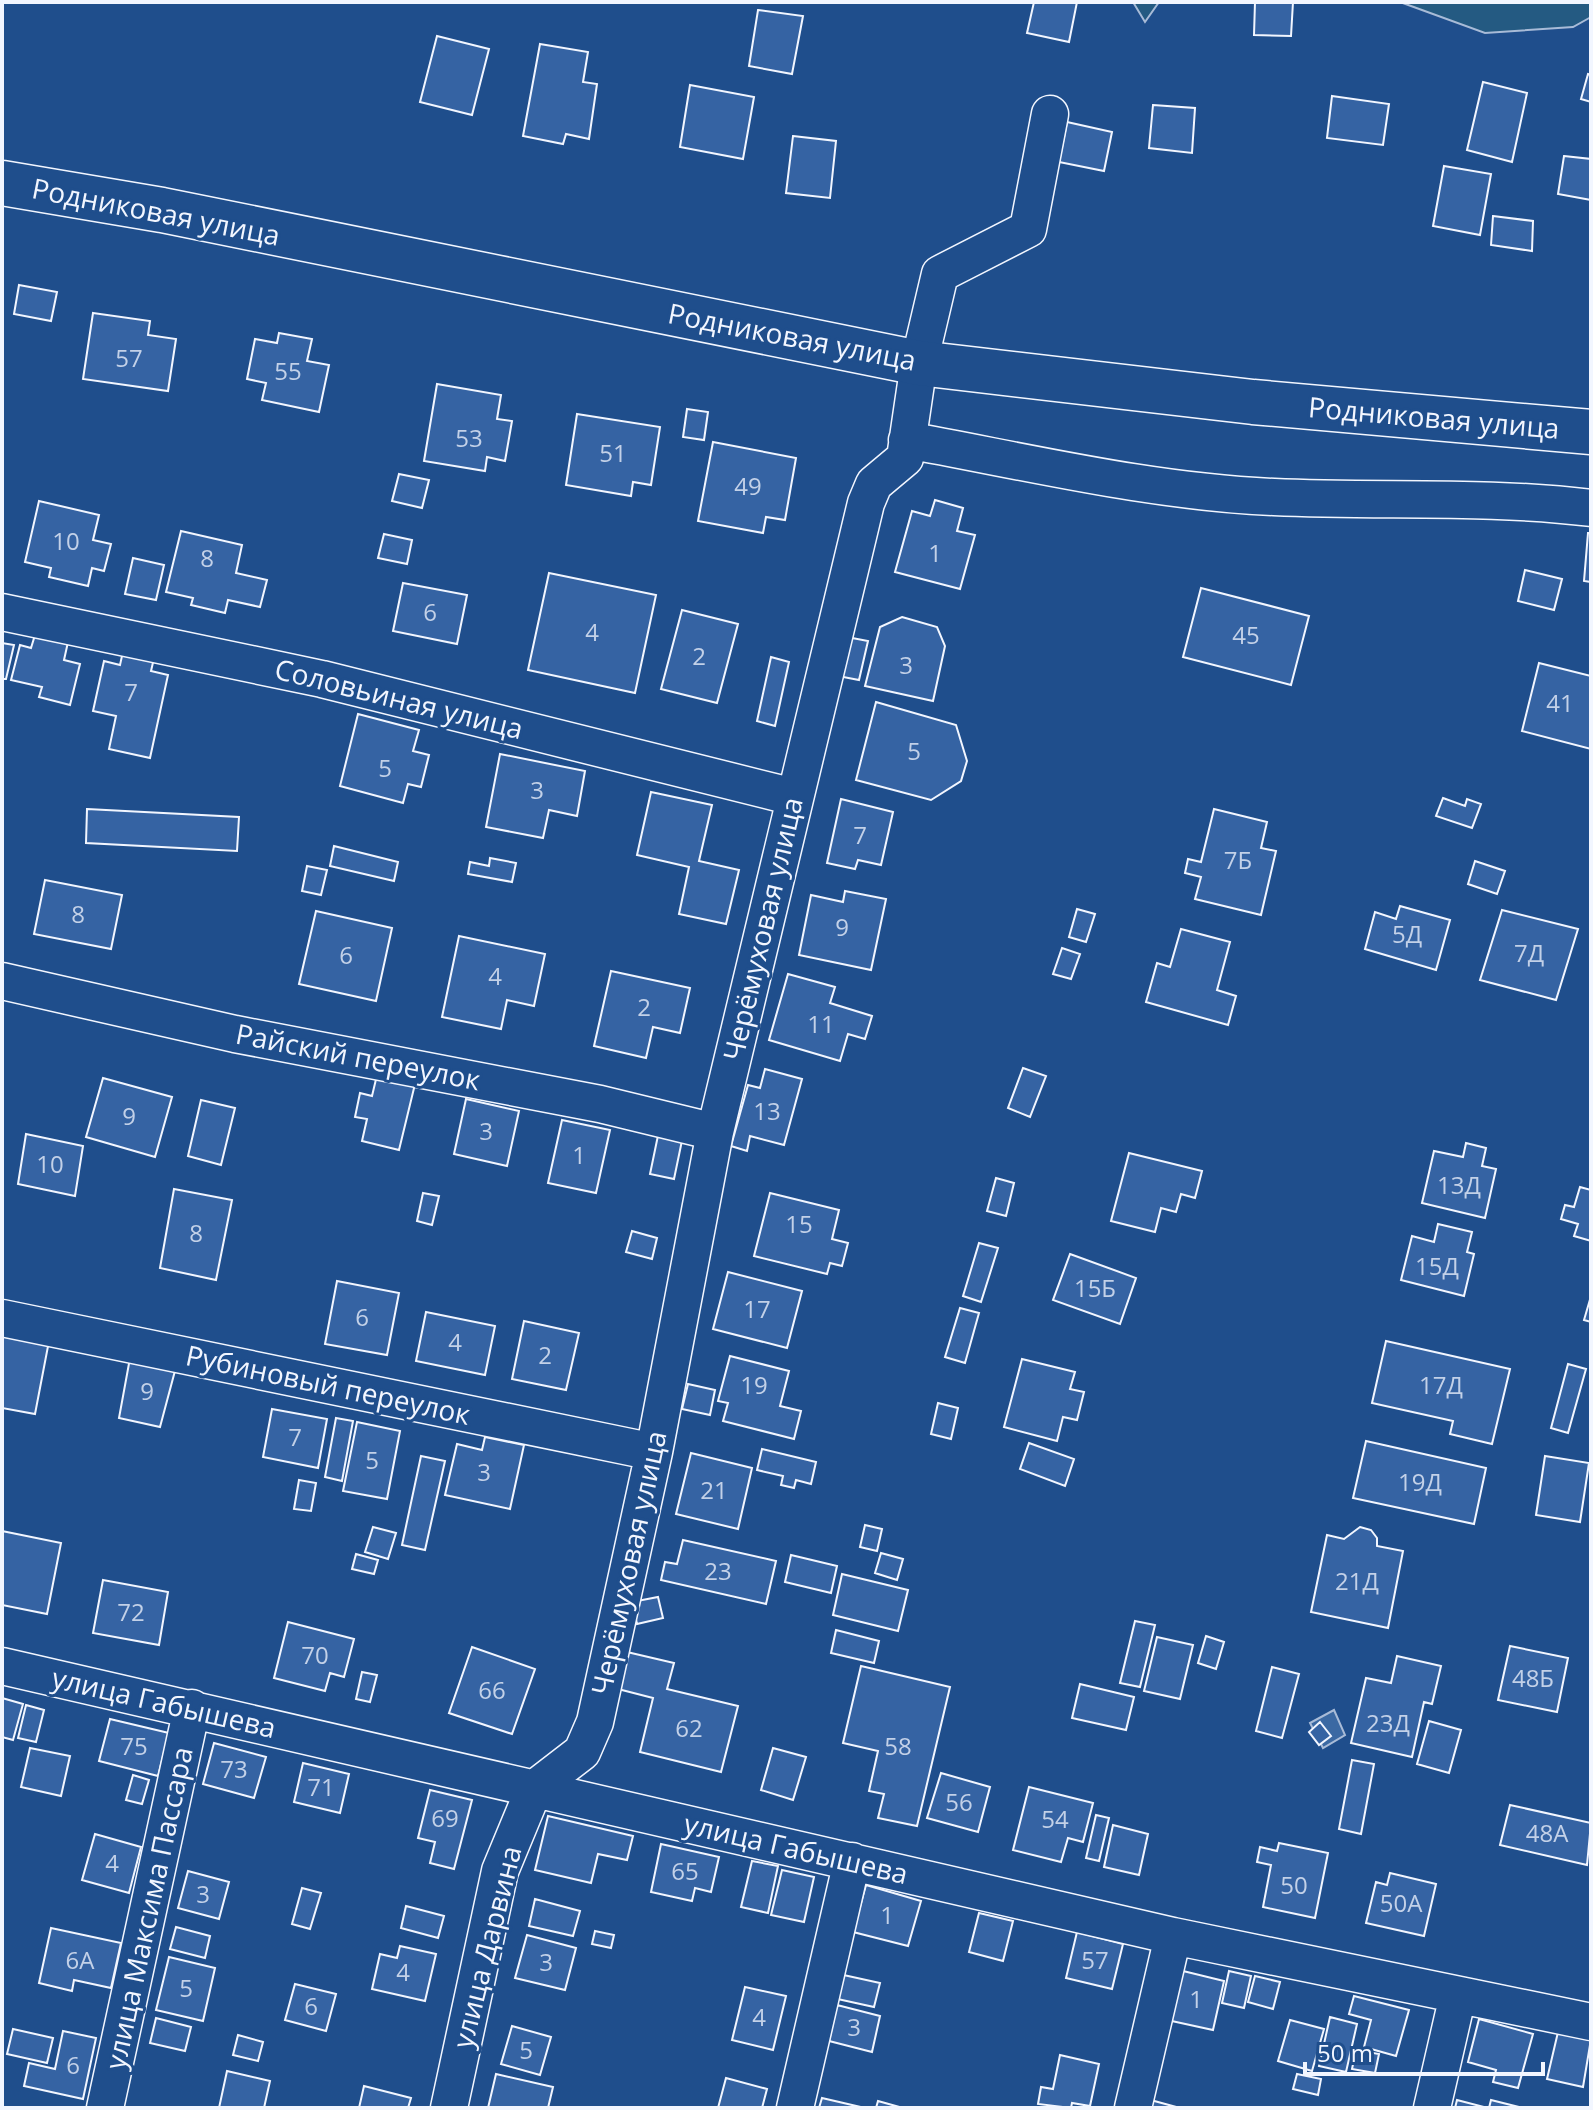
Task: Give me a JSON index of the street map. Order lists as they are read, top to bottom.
{
  "streets": {
    "main road": ["Родниковая улица"],
    "street": [
      "Соловьиная улица",
      "Черёмуховая улица",
      "Райский переулок",
      "Рубиновый переулок",
      "улица Габышева",
      "улица Максима Пассара",
      "улица Дарвина"
    ]
  },
  "crossings": [
    ["Родниковая улица", "Черёмуховая улица"],
    ["Соловьиная улица", "Черёмуховая улица"],
    ["Черёмуховая улица", "Райский переулок"],
    ["Черёмуховая улица", "Рубиновый переулок"],
    ["Черёмуховая улица", "улица Габышева"],
    ["Черёмуховая улица", "улица Дарвина"],
    ["улица Габышева", "улица Максима Пассара"],
    ["улица Габышева", "улица Дарвина"]
  ],
  "house_numbers": [
    "57",
    "55",
    "53",
    "51",
    "49",
    "10",
    "1",
    "8",
    "6",
    "4",
    "45",
    "2",
    "3",
    "7",
    "41",
    "5",
    "5",
    "3",
    "7",
    "7Б",
    "8",
    "9",
    "5Д",
    "7Д",
    "6",
    "4",
    "2",
    "11",
    "13",
    "9",
    "3",
    "1",
    "10",
    "13Д",
    "15",
    "8",
    "15Д",
    "15Б",
    "17",
    "6",
    "4",
    "2",
    "19",
    "17Д",
    "9",
    "7",
    "5",
    "3",
    "19Д",
    "21",
    "23",
    "21Д",
    "72",
    "70",
    "48Б",
    "66",
    "23Д",
    "62",
    "75",
    "58",
    "73",
    "71",
    "56",
    "69",
    "54",
    "48А",
    "4",
    "65",
    "50",
    "3",
    "50А",
    "1",
    "6А",
    "57",
    "3",
    "4",
    "5",
    "1",
    "6",
    "4",
    "3",
    "5",
    "6"
  ],
  "scale_bar": "50 m"
}
